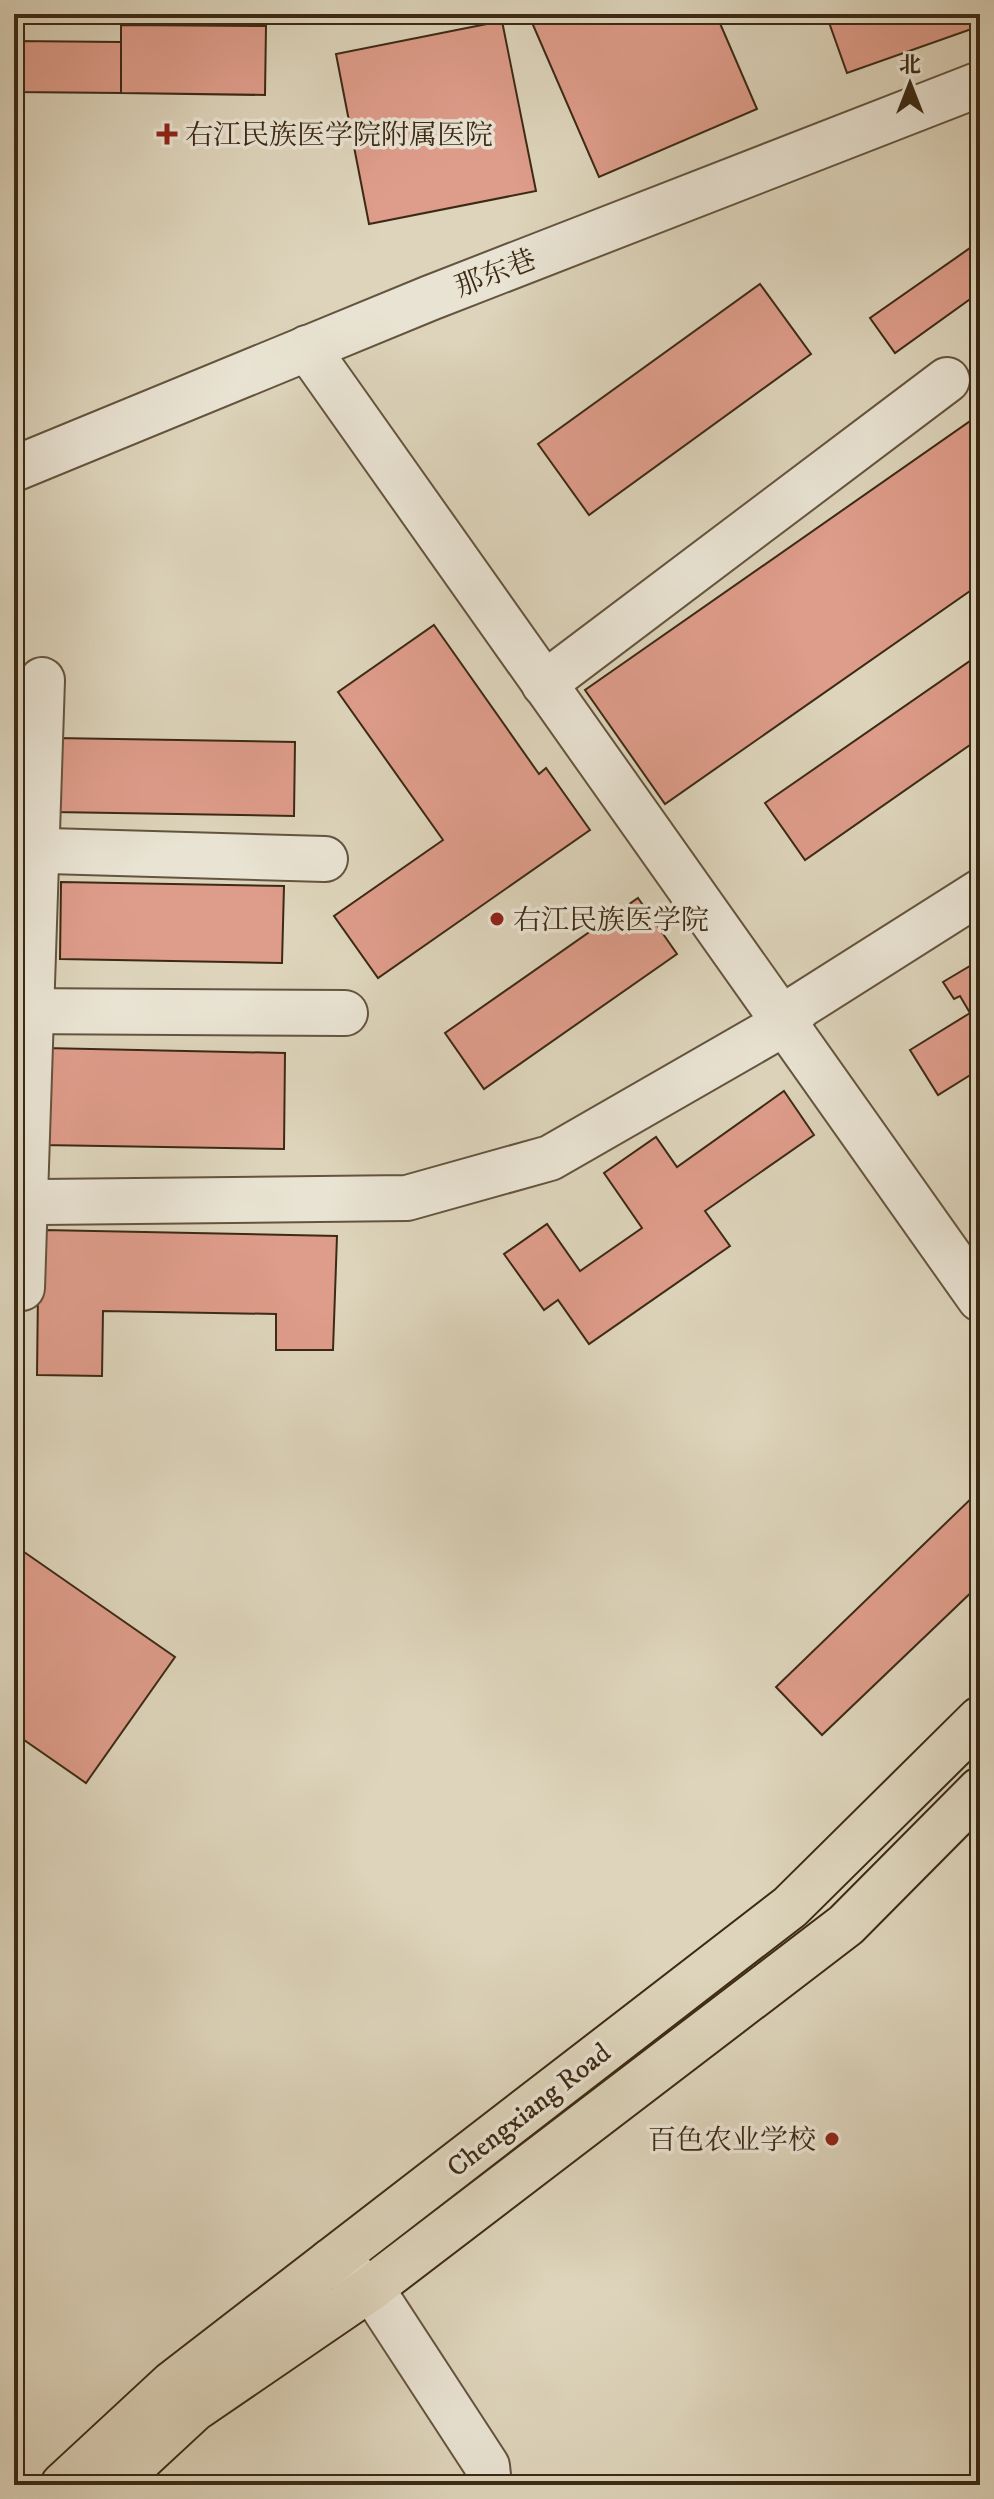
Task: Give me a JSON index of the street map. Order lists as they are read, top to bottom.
{
  "streets": {
    "main road": ["Chengxiang Road"],
    "street": ["那东巷"]
  },
  "places": {
    "health": ["右江民族医学院附属医院"],
    "other": ["右江民族医学院", "百色农业学校"]
  },
  "north": "top"
}
